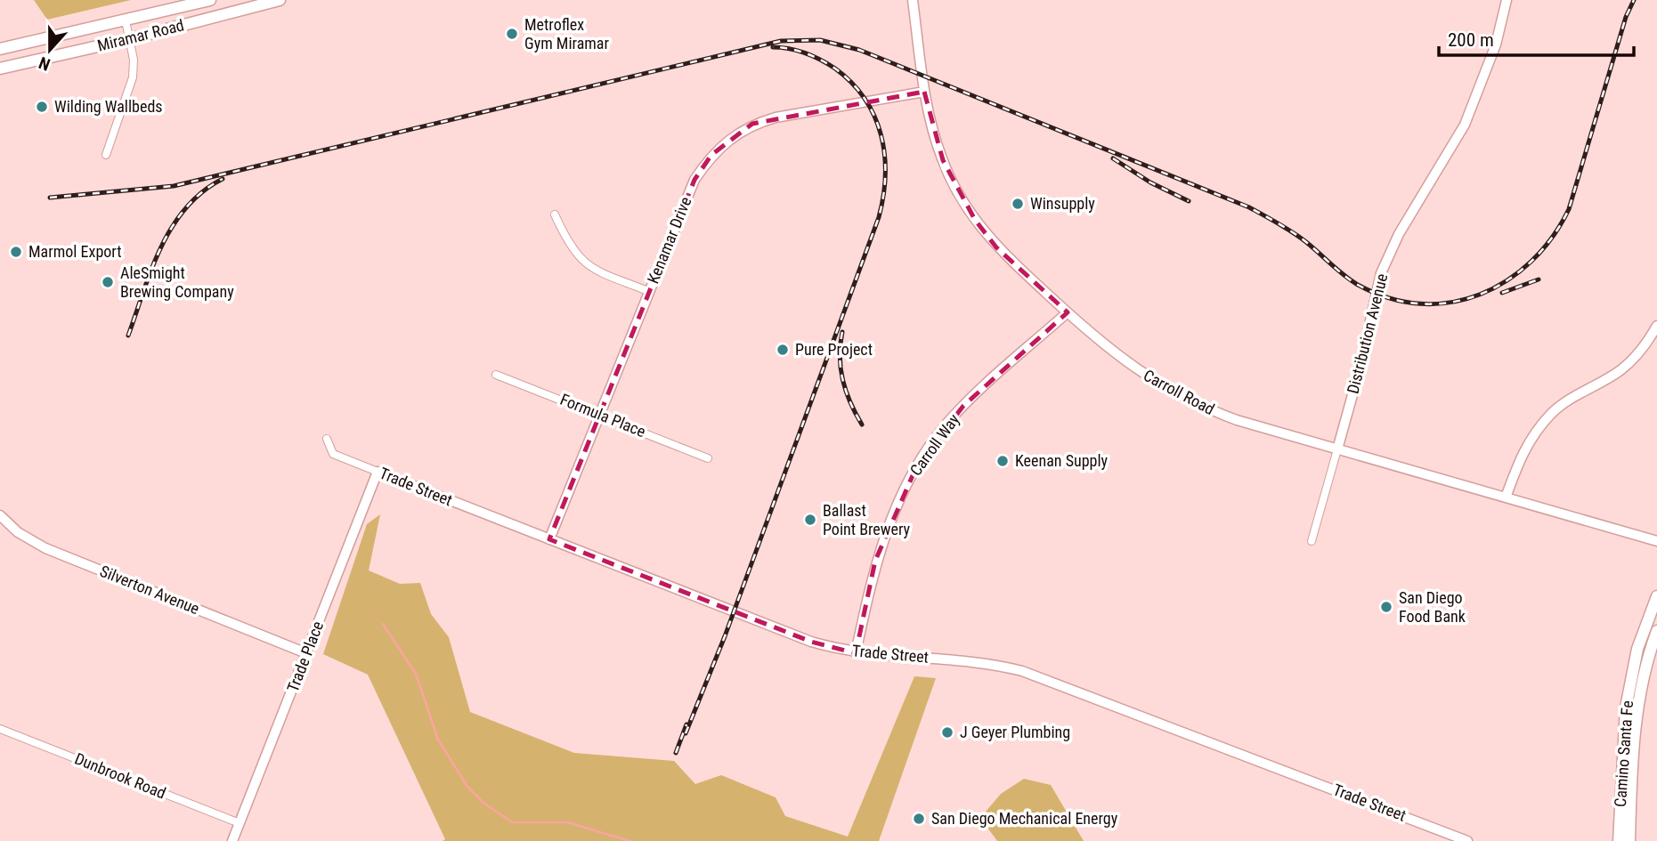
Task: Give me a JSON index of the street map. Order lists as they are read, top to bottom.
{
  "streets": {
    "main road": ["Miramar Road", "Camino Santa Fe"],
    "street": [
      "Kenamar Drive",
      "Distribution Avenue",
      "Carroll Road",
      "Formula Place",
      "Carroll Way",
      "Trade Street",
      "Silverton Avenue",
      "Trade Place",
      "Dunbrook Road"
    ]
  },
  "crossings": [
    ["Kenamar Drive", "Carroll Road"],
    ["Kenamar Drive", "Formula Place"],
    ["Kenamar Drive", "Trade Street"],
    ["Distribution Avenue", "Carroll Road"],
    ["Carroll Road", "Carroll Way"],
    ["Carroll Way", "Trade Street"],
    ["Trade Street", "Trade Place"],
    ["Silverton Avenue", "Trade Place"],
    ["Trade Place", "Dunbrook Road"]
  ],
  "places": [
    "Metroflex Gym Miramar",
    "Wilding Wallbeds",
    "Winsupply",
    "Marmol Export",
    "AleSmight Brewing Company",
    "Pure Project",
    "Keenan Supply",
    "Ballast Point Brewery",
    "San Diego Food Bank",
    "J Geyer Plumbing",
    "San Diego Mechanical Energy"
  ],
  "scale_bar": "200 m",
  "north": "bottom"
}
